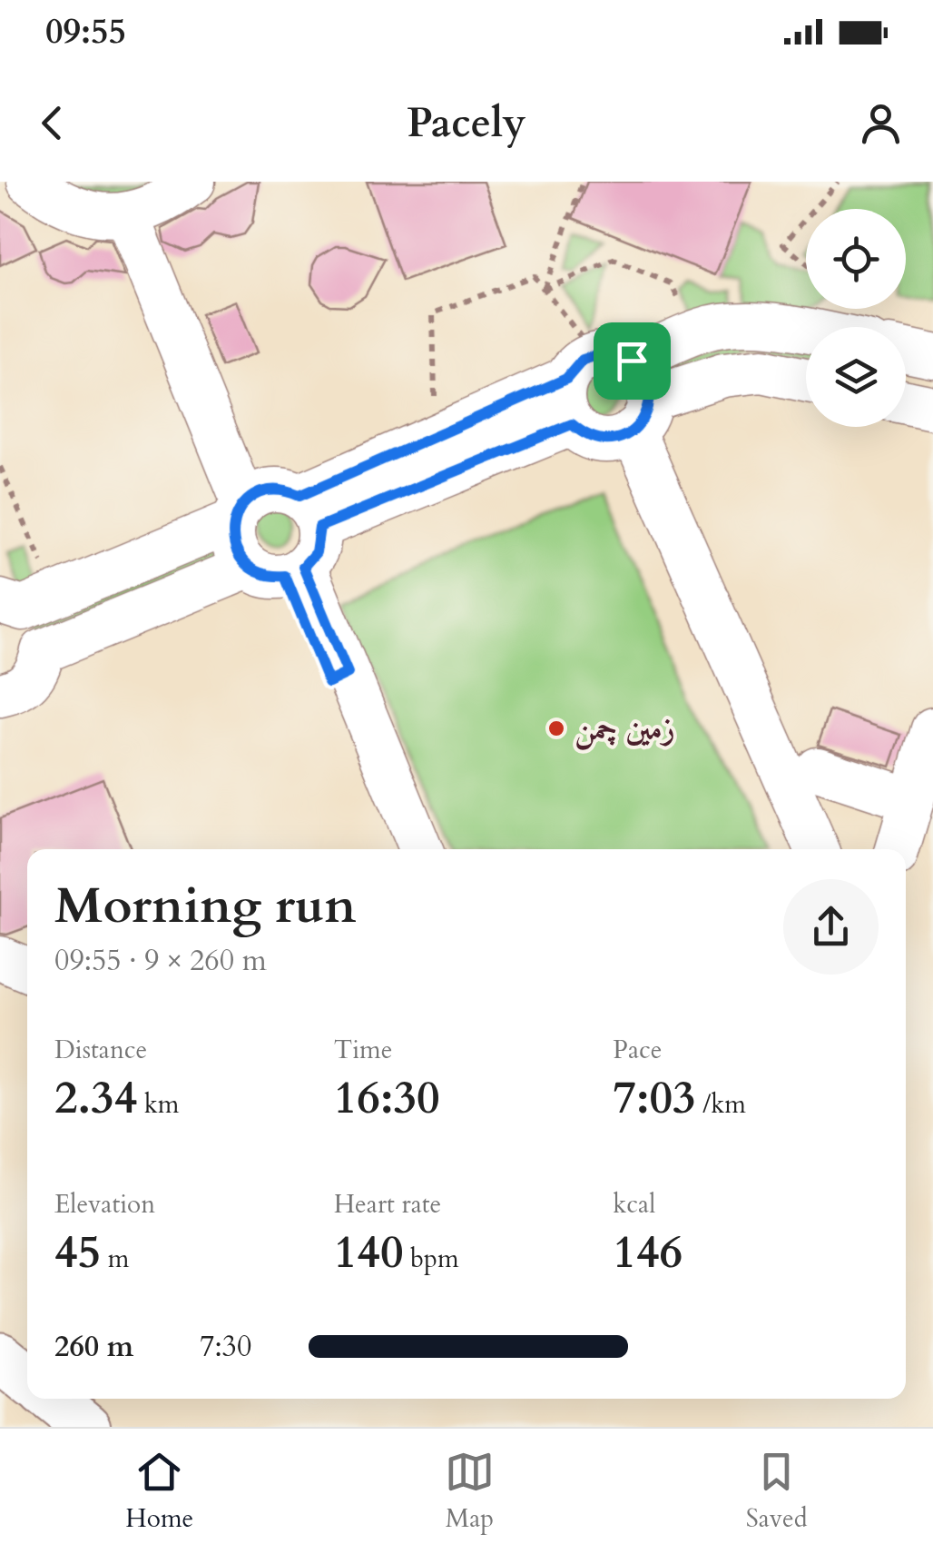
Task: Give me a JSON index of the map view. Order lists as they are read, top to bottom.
{
  "places": ["زمین چمن"],
  "page": {
    "status": "09:55",
    "header": "Pacely",
    "heading": ["Morning run", "09:55 · 9 × 260 m"],
    "stats": [
      ["Distance", "2.34 km"],
      ["Time", "16:30"],
      ["Pace", "7:03 /km"],
      ["Elevation", "45 m"],
      ["Heart rate", "140 bpm"],
      ["kcal", "146"]
    ],
    "list": [
      {
        "name": "260 m",
        "note": "7:30"
      }
    ],
    "tabs": ["Home", "Map", "Saved"]
  }
}
